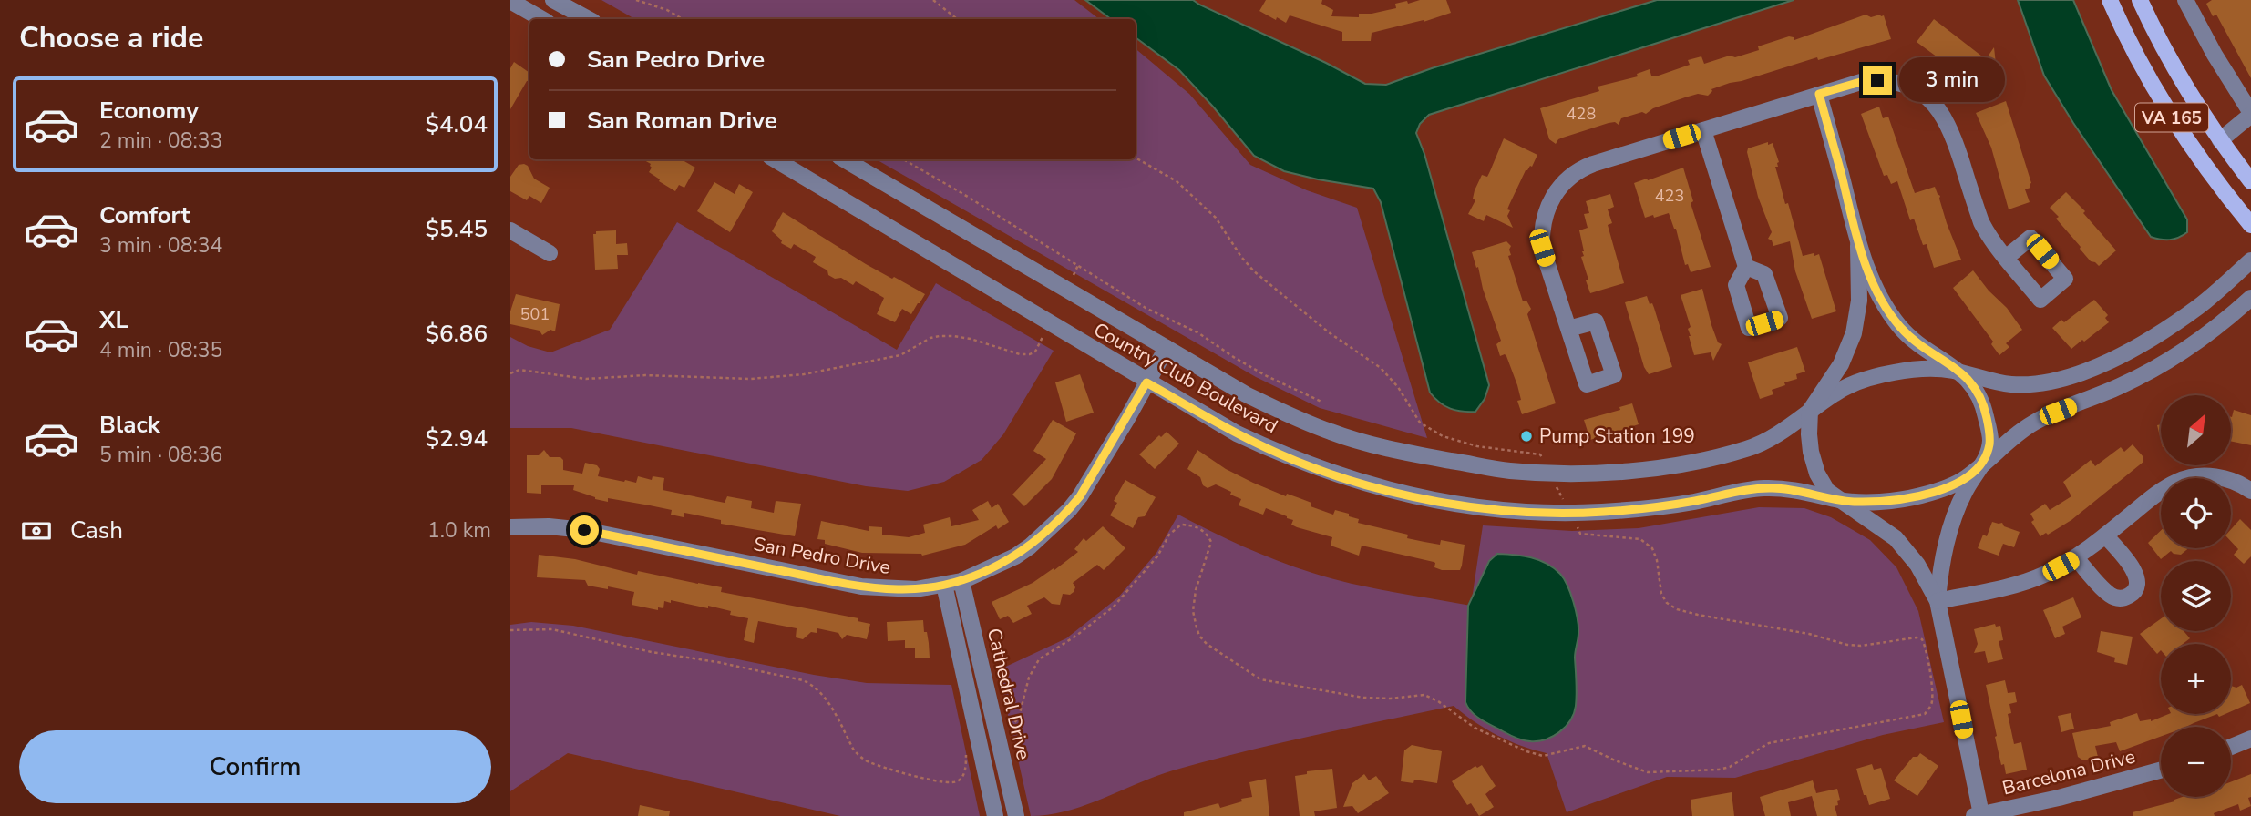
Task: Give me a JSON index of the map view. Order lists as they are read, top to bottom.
{
  "streets": {
    "main road": ["VA 165"],
    "street": [
      "Country Club Boulevard",
      "San Pedro Drive",
      "Cathedral Drive",
      "Barcelona Drive"
    ]
  },
  "crossings": [
    ["Country Club Boulevard", "San Pedro Drive"],
    ["San Pedro Drive", "Cathedral Drive"]
  ],
  "places": ["Pump Station 199"],
  "house_numbers": ["428", "423", "501"],
  "north": "top right",
  "page": {
    "heading": "Choose a ride",
    "banner": ["San Pedro Drive", "San Roman Drive"],
    "bubble": "3 min",
    "list": [
      {
        "name": "Economy",
        "note": "2 min · 08:33",
        "value": "$4.04"
      },
      {
        "name": "Comfort",
        "note": "3 min · 08:34",
        "value": "$5.45"
      },
      {
        "name": "XL",
        "note": "4 min · 08:35",
        "value": "$6.86"
      },
      {
        "name": "Black",
        "note": "5 min · 08:36",
        "value": "$2.94"
      }
    ],
    "map_buttons": ["+", "−"],
    "pay": ["Cash", "1.0 km"],
    "buttons": "Confirm"
  }
}
